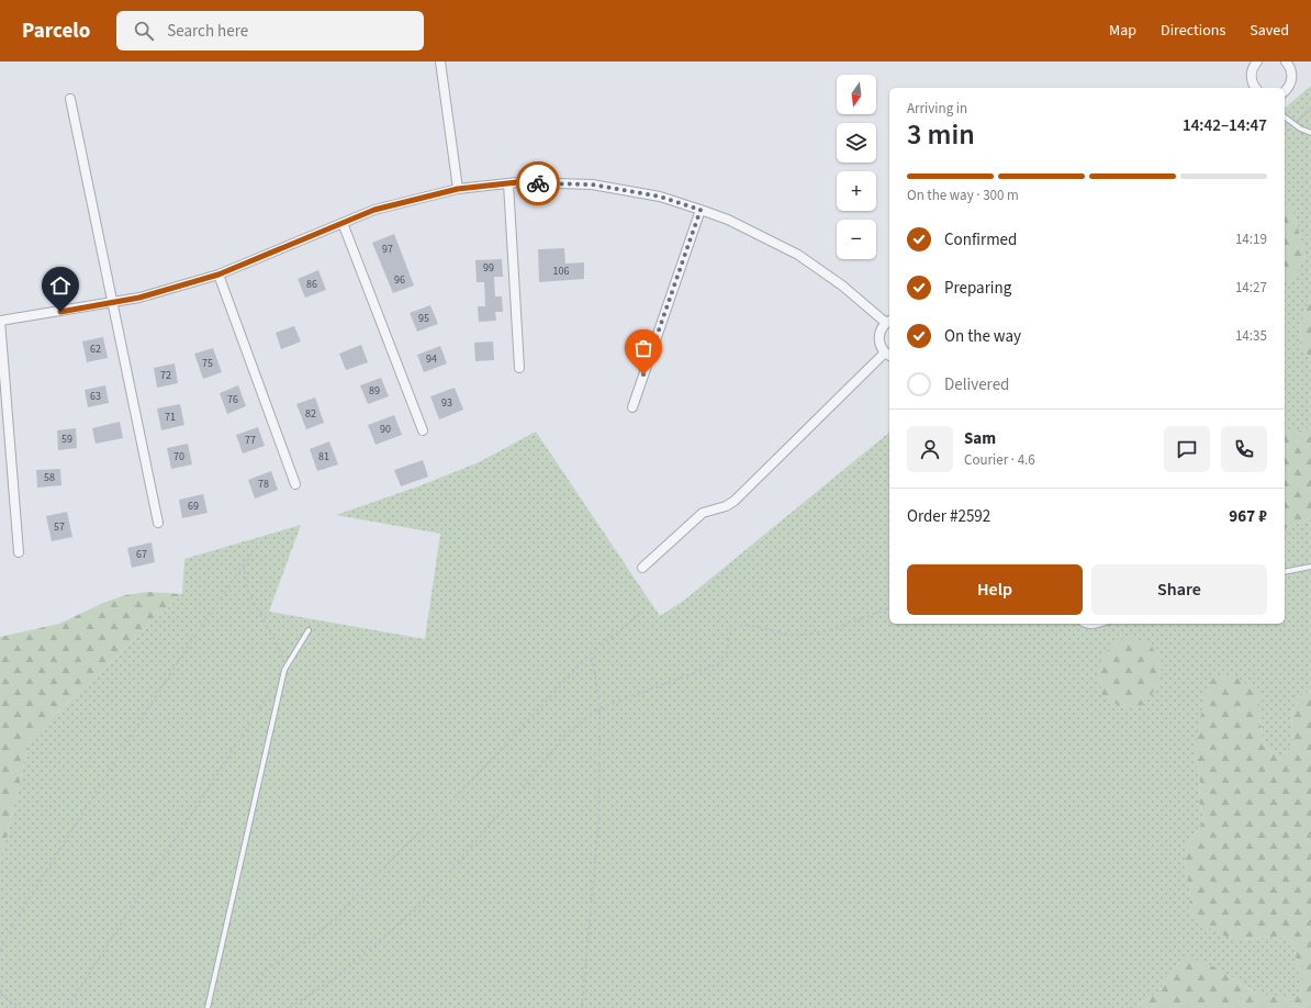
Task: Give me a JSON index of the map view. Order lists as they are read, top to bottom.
{
  "house_numbers": [
    "97",
    "99",
    "106",
    "96",
    "86",
    "95",
    "62",
    "94",
    "75",
    "72",
    "89",
    "63",
    "76",
    "93",
    "82",
    "71",
    "90",
    "59",
    "77",
    "70",
    "81",
    "58",
    "78",
    "69",
    "57",
    "67"
  ],
  "north": "bottom",
  "page": {
    "header": "Parcelo",
    "search": "Search here",
    "nav": ["Map", "Directions", "Saved"],
    "map_buttons": ["+", "−"],
    "heading": ["3 min", "Arriving in", "14:42–14:47"],
    "panel": [
      "Sam",
      "Courier · 4.6",
      "Order #2592",
      "967 ₽"
    ],
    "bar": "On the way · 300 m",
    "list": [
      ["Confirmed", "14:19"],
      ["Preparing", "14:27"],
      ["On the way", "14:35"],
      "Delivered"
    ],
    "buttons": ["Help", "Share"]
  }
}
